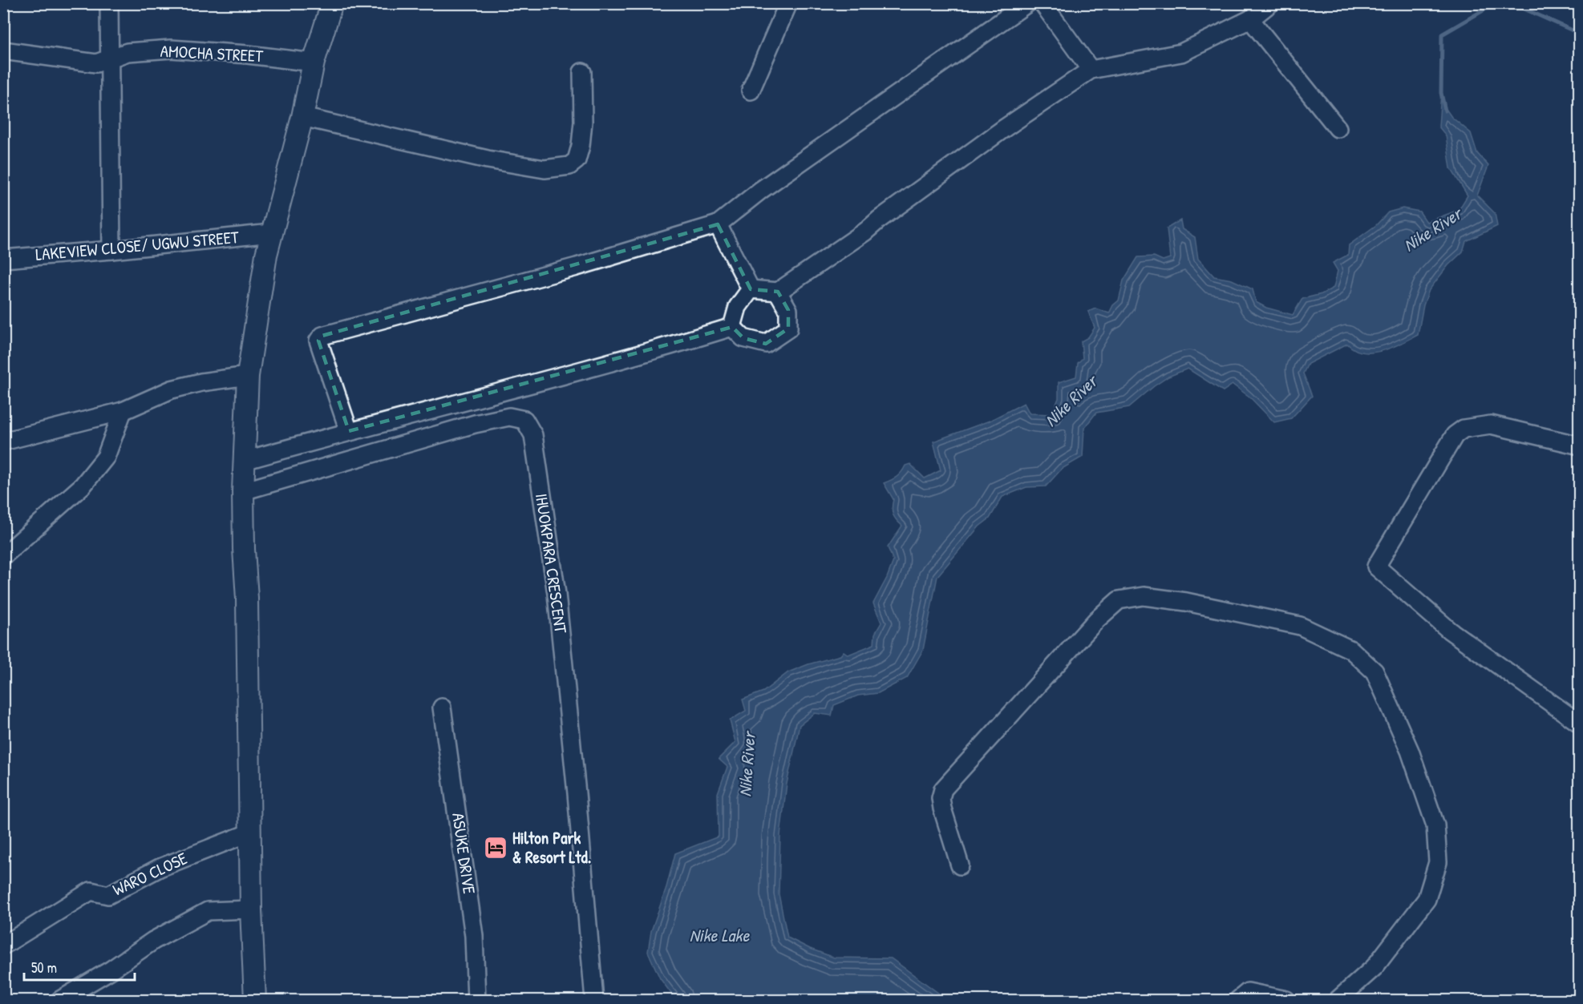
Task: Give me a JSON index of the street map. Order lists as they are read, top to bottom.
{
  "streets": {
    "street": [
      "AMOCHA STREET",
      "LAKEVIEW CLOSE/ UGWU STREET",
      "IHUOKPARA CRESCENT",
      "ASUKE DRIVE",
      "WARO CLOSE"
    ]
  },
  "water": ["Nike River", "Nike Lake"],
  "places": {
    "hotel": ["Hilton Park & Resort Ltd."]
  },
  "scale_bar": "50 m"
}
